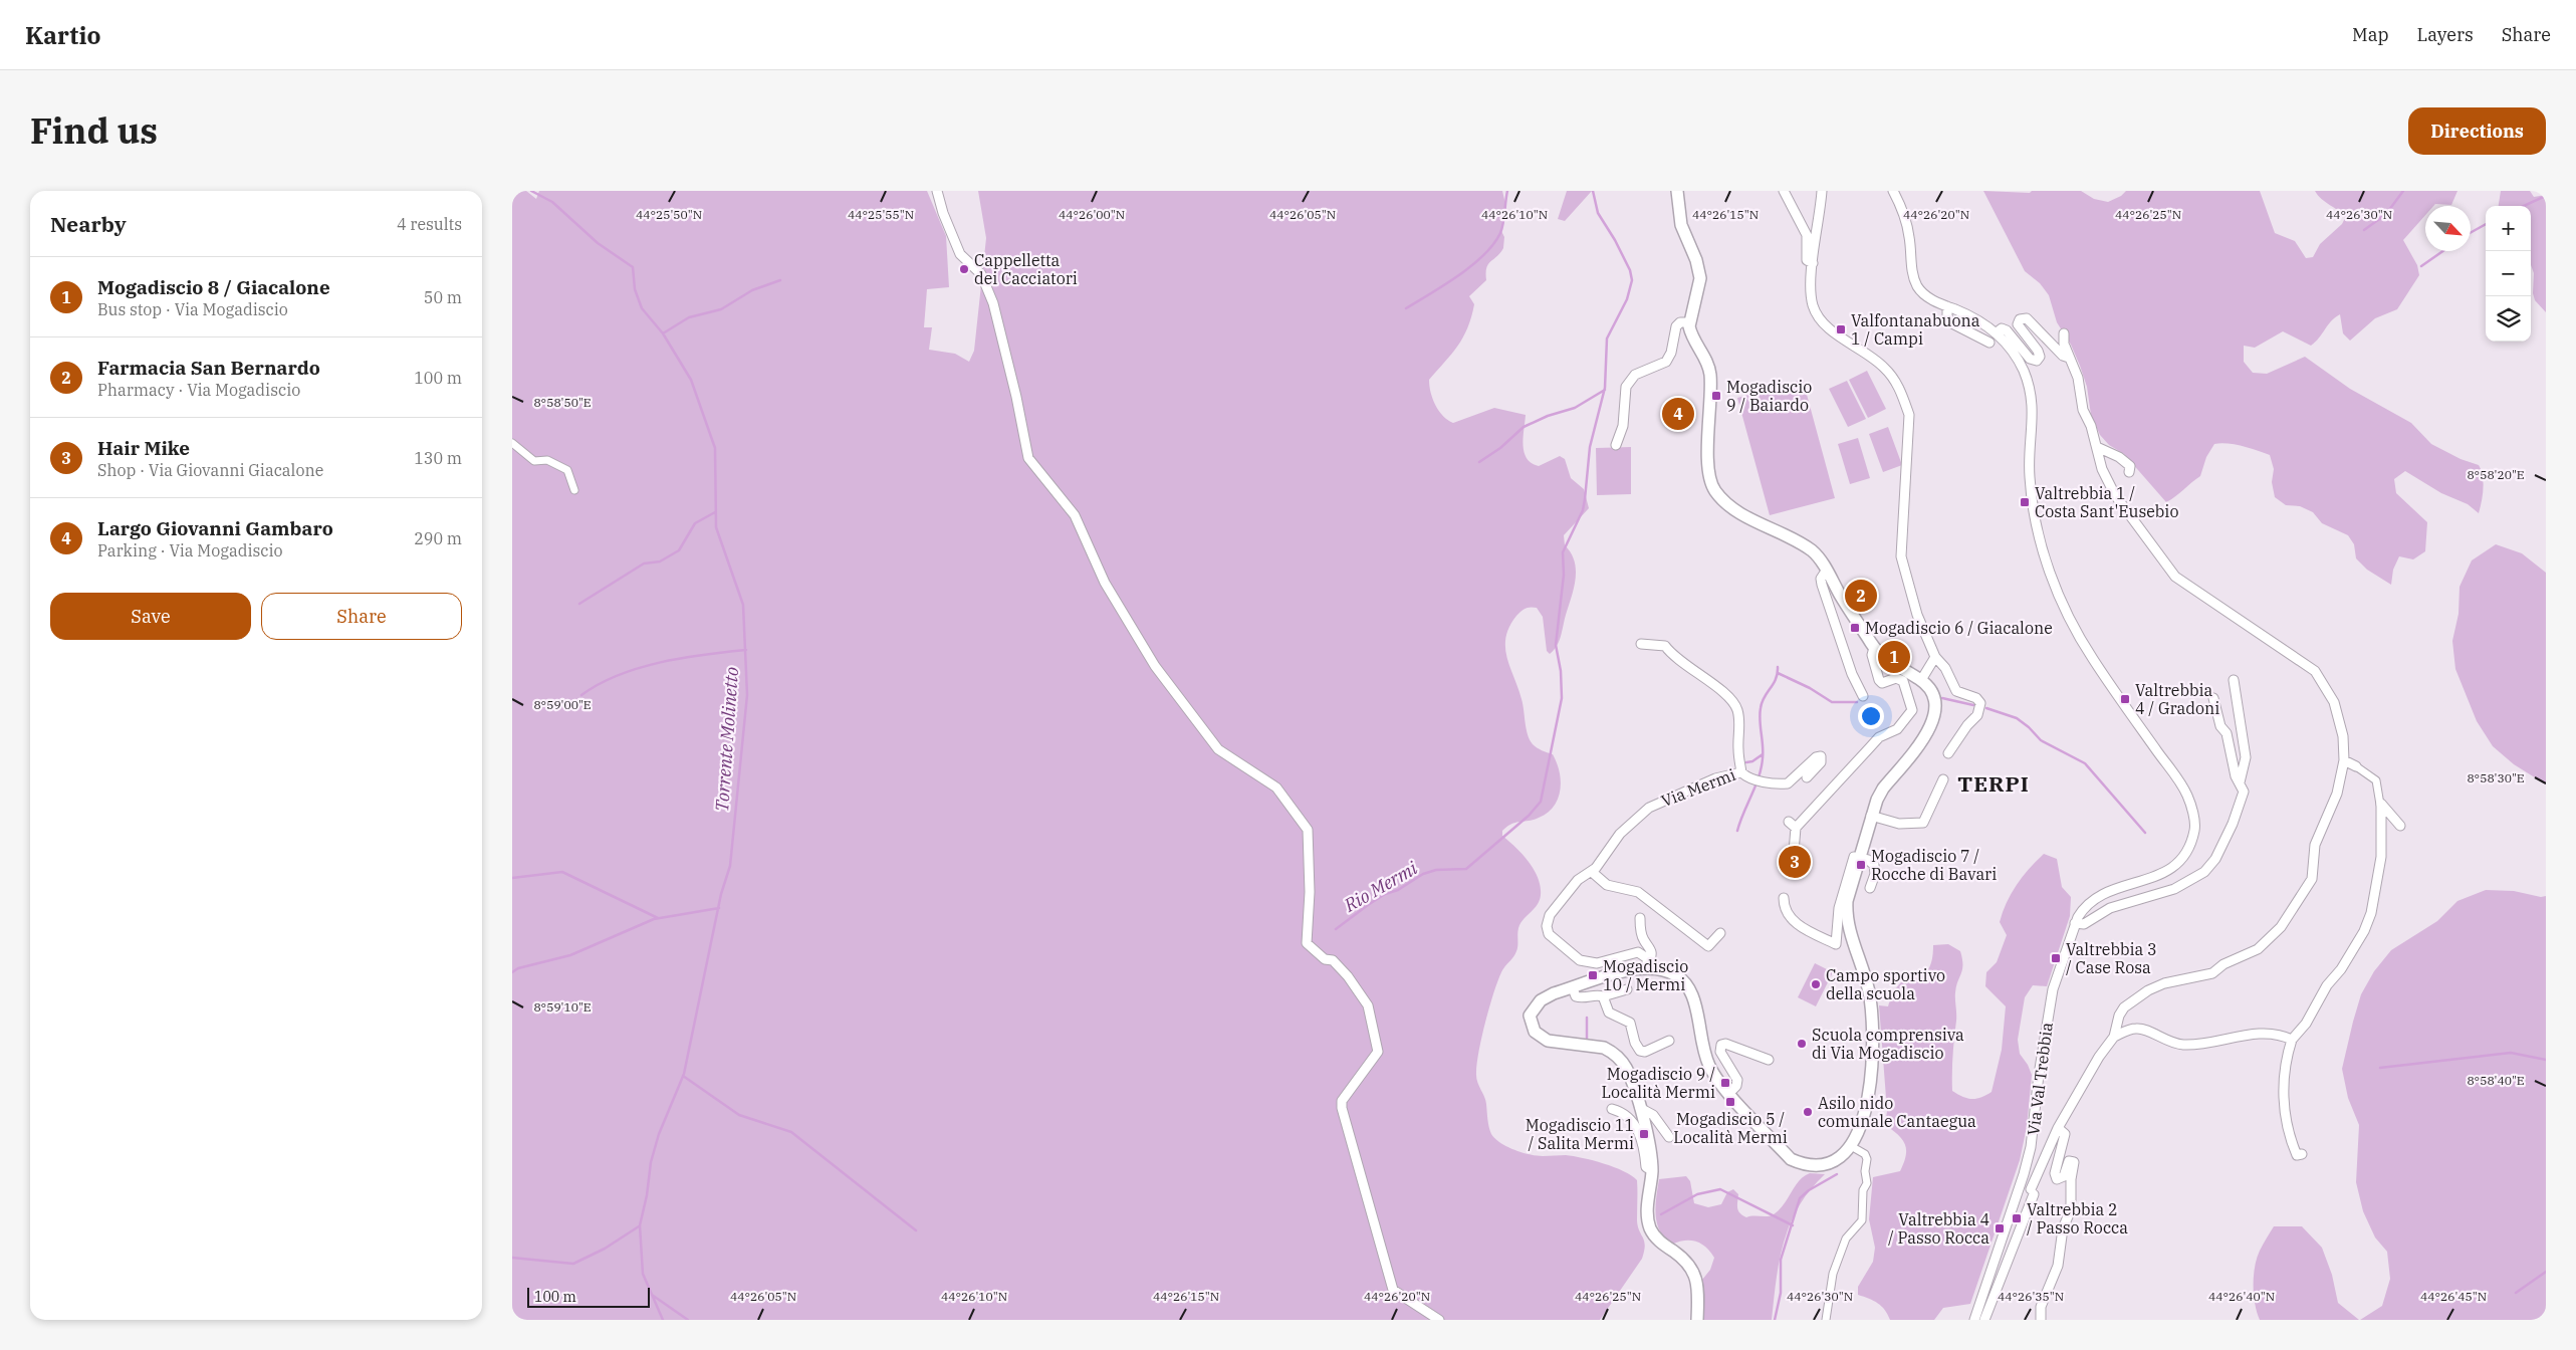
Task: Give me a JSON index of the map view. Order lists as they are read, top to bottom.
{
  "streets": {
    "street": ["Via Mermi", "Via Val Trebbia"]
  },
  "districts": ["TERPI"],
  "water": ["Torrente Molinetto", "Rio Mermi"],
  "places": {
    "other": [
      "Cappelletta dei Cacciatori",
      "Campo sportivo della scuola",
      "Scuola comprensiva di Via Mogadiscio",
      "Asilo nido comunale Cantaegua"
    ],
    "transit": [
      "Valfontanabuona 1 / Campi",
      "Mogadiscio 9 / Baiardo",
      "Valtrebbia 1 / Costa Sant'Eusebio",
      "Mogadiscio 6 / Giacalone",
      "Valtrebbia 4 / Gradoni",
      "Mogadiscio 7 / Rocche di Bavari",
      "Valtrebbia 3 / Case Rosa",
      "Mogadiscio 10 / Mermi",
      "Mogadiscio 9 / Località Mermi",
      "Mogadiscio 5 / Località Mermi",
      "Mogadiscio 11 / Salita Mermi",
      "Valtrebbia 2 / Passo Rocca",
      "Valtrebbia 4 / Passo Rocca"
    ]
  },
  "scale_bar": "100 m",
  "north": "bottom right",
  "page": {
    "header": "Kartio",
    "nav": ["Map", "Layers", "Share"],
    "title": "Find us",
    "buttons": [
      "Directions",
      ["Save", "Share"]
    ],
    "heading": ["Nearby", "4 results"],
    "map_buttons": ["+", "−"],
    "list": [
      {
        "mark": "1",
        "name": "Mogadiscio 8 / Giacalone",
        "note": "Bus stop · Via Mogadiscio",
        "value": "50 m"
      },
      {
        "mark": "2",
        "name": "Farmacia San Bernardo",
        "note": "Pharmacy · Via Mogadiscio",
        "value": "100 m"
      },
      {
        "mark": "3",
        "name": "Hair Mike",
        "note": "Shop · Via Giovanni Giacalone",
        "value": "130 m"
      },
      {
        "mark": "4",
        "name": "Largo Giovanni Gambaro",
        "note": "Parking · Via Mogadiscio",
        "value": "290 m"
      }
    ],
    "pins": [
      "4",
      "2",
      "1",
      "3"
    ],
    "scale": "100 m"
  },
  "coordinates": [
    "44°25'50\"N",
    "44°25'55\"N",
    "44°26'00\"N",
    "44°26'05\"N",
    "44°26'10\"N",
    "44°26'15\"N",
    "44°26'20\"N",
    "44°26'25\"N",
    "44°26'30\"N",
    "8°58'50\"E",
    "8°58'20\"E",
    "8°59'00\"E",
    "8°58'30\"E",
    "8°59'10\"E",
    "8°58'40\"E",
    "44°26'35\"N",
    "44°26'40\"N",
    "44°26'45\"N"
  ]
}
